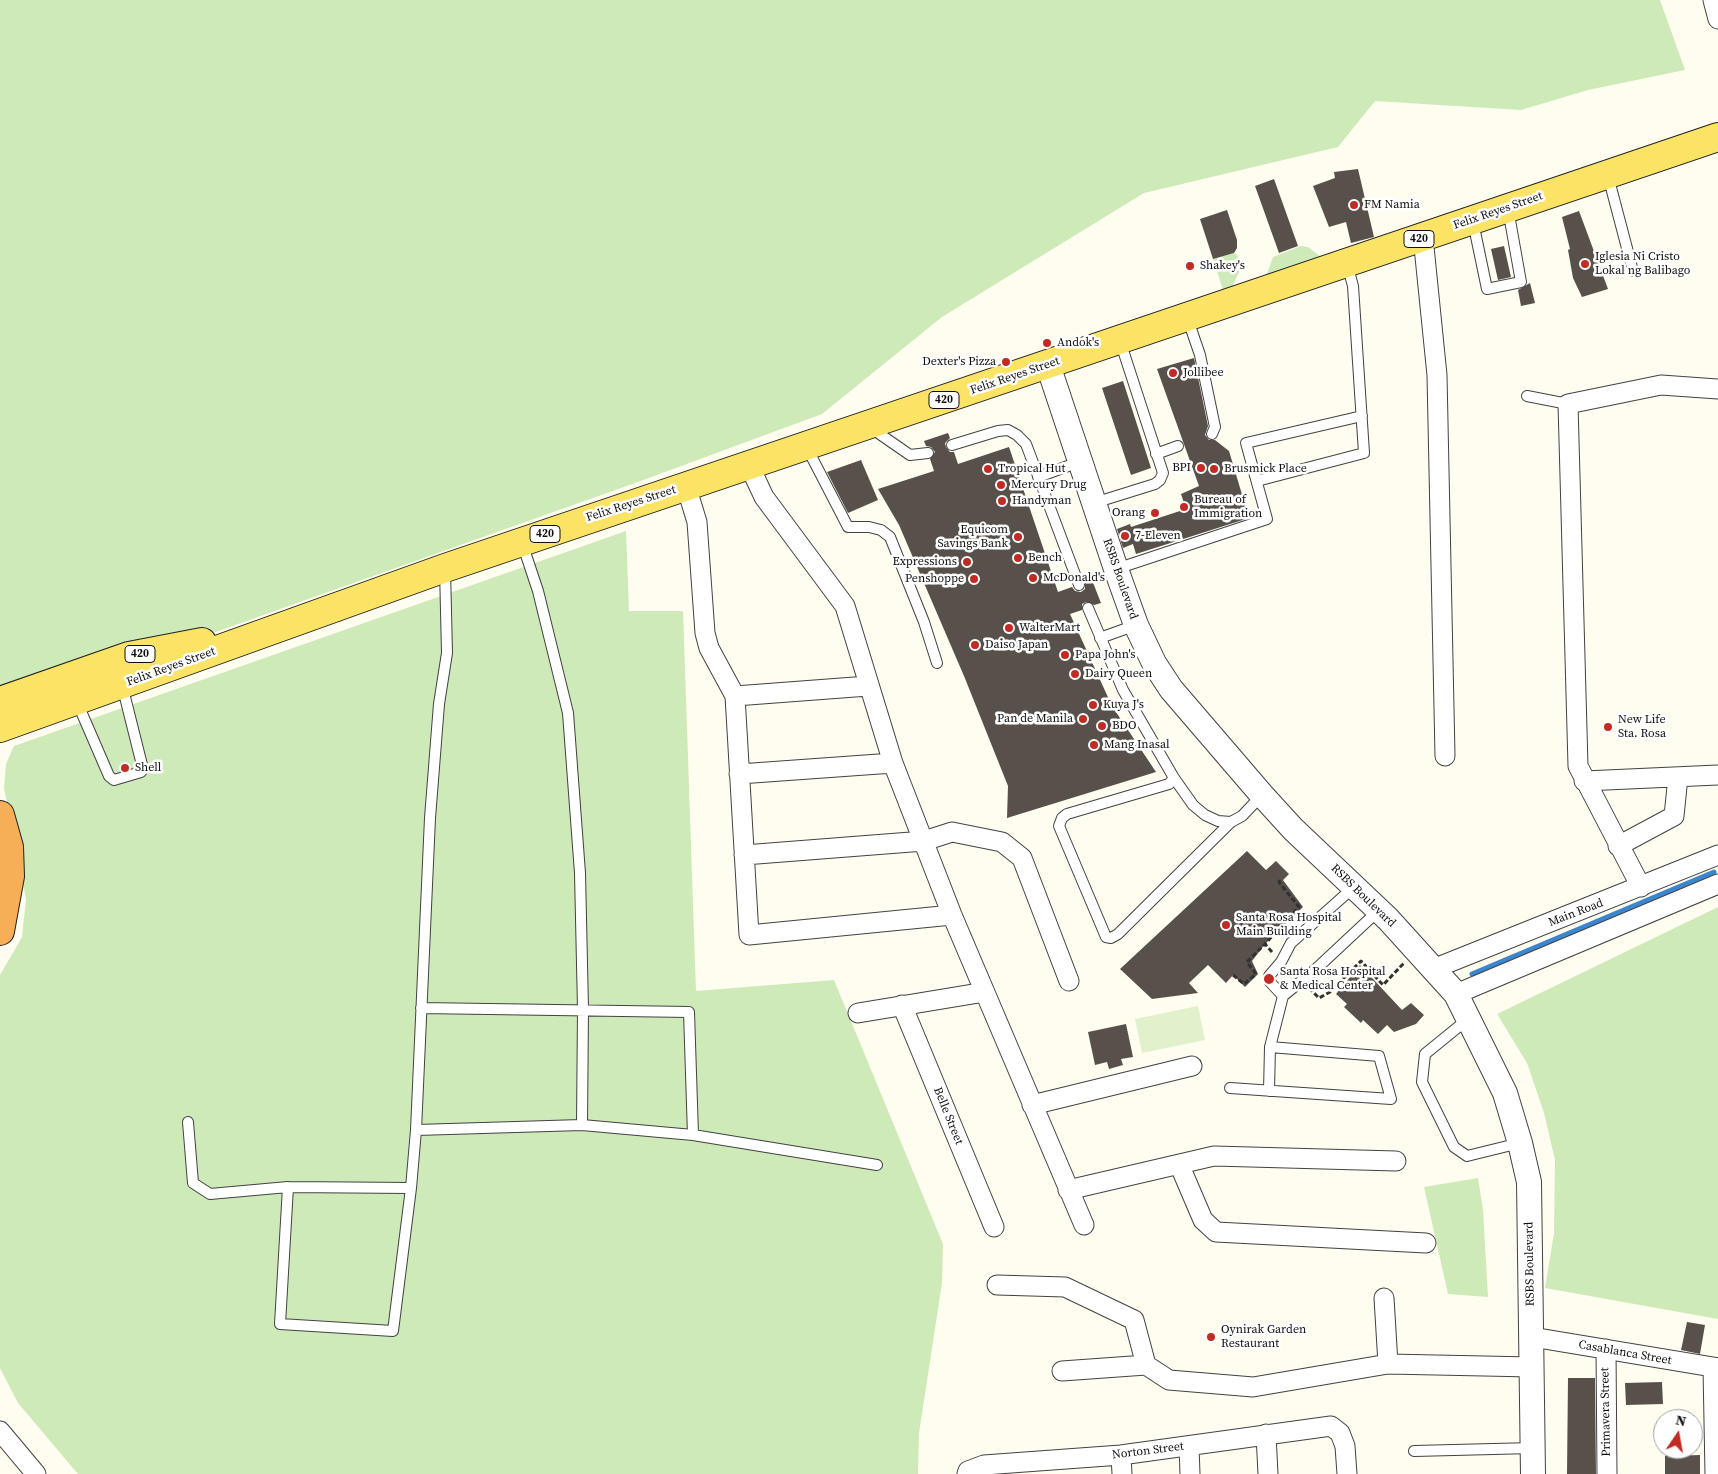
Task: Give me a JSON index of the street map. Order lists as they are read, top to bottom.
{
  "streets": {
    "main road": ["Felix Reyes Street", "420"],
    "street": [
      "RSBS Boulevard",
      "Main Road",
      "Belle Street",
      "Casablanca Street",
      "Primavera Street",
      "Norton Street"
    ]
  },
  "crossings": [
    ["Felix Reyes Street", "RSBS Boulevard"],
    ["RSBS Boulevard", "Main Road"],
    ["RSBS Boulevard", "Casablanca Street"],
    ["Casablanca Street", "Primavera Street"]
  ],
  "places": [
    "FM Namia",
    "Iglesia Ni Cristo Lokal ng Balibago",
    "Shakey's",
    "Andok's",
    "Dexter's Pizza",
    "Jollibee",
    "BPI",
    "Tropical Hut",
    "Brusmick Place",
    "Mercury Drug",
    "Handyman",
    "Bureau of Immigration",
    "Orang",
    "7-Eleven",
    "Equicom Savings Bank",
    "Bench",
    "Expressions",
    "McDonald's",
    "Penshoppe",
    "WalterMart",
    "Daiso Japan",
    "Papa John's",
    "Dairy Queen",
    "Kuya J's",
    "Pan de Manila",
    "BDO",
    "New Life Sta. Rosa",
    "Mang Inasal",
    "Shell",
    "Santa Rosa Hospital Main Building",
    "Santa Rosa Hospital & Medical Center",
    "Oynirak Garden Restaurant"
  ],
  "north": "top"
}
